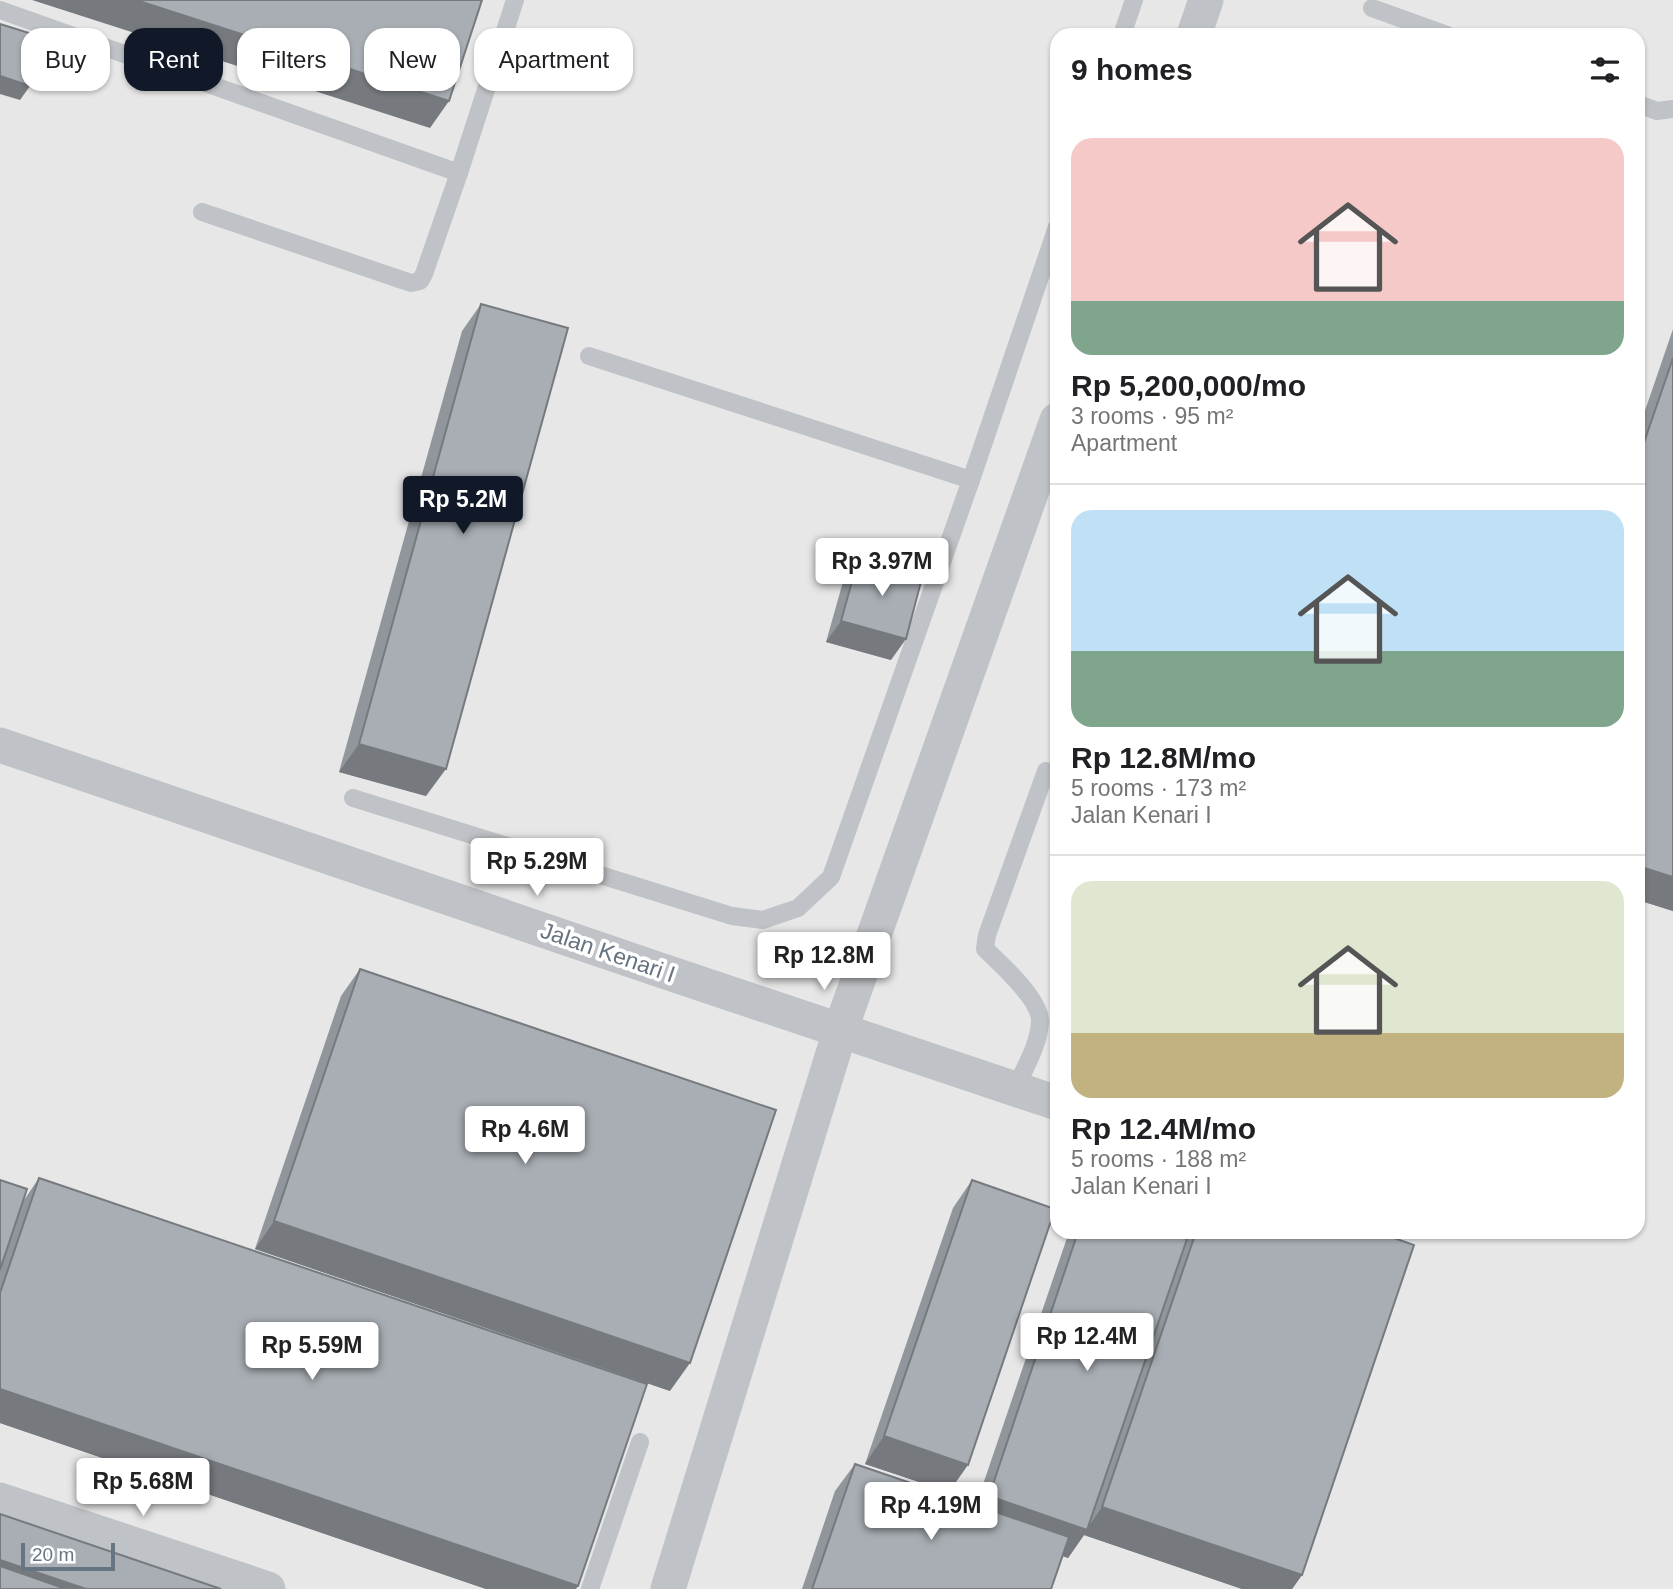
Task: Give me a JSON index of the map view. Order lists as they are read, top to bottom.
{
  "streets": {
    "street": ["Jalan Kenari I"]
  },
  "scale_bar": "20 m",
  "page": {
    "chip": [
      "Buy",
      "Rent",
      "Filters",
      "New",
      "Apartment"
    ],
    "heading": "9 homes",
    "list": [
      {
        "name": "Rp 5,200,000/mo",
        "note": "3 rooms · 95 m² · Apartment"
      },
      {
        "name": "Rp 12.8M/mo",
        "note": "5 rooms · 173 m² · Jalan Kenari I"
      },
      {
        "name": "Rp 12.4M/mo",
        "note": "5 rooms · 188 m² · Jalan Kenari I"
      }
    ],
    "price": [
      "Rp 5.2M",
      "Rp 3.97M",
      "Rp 5.29M",
      "Rp 12.8M",
      "Rp 4.6M",
      "Rp 12.4M",
      "Rp 5.59M",
      "Rp 5.68M",
      "Rp 4.19M"
    ],
    "scale": "20 m"
  }
}
